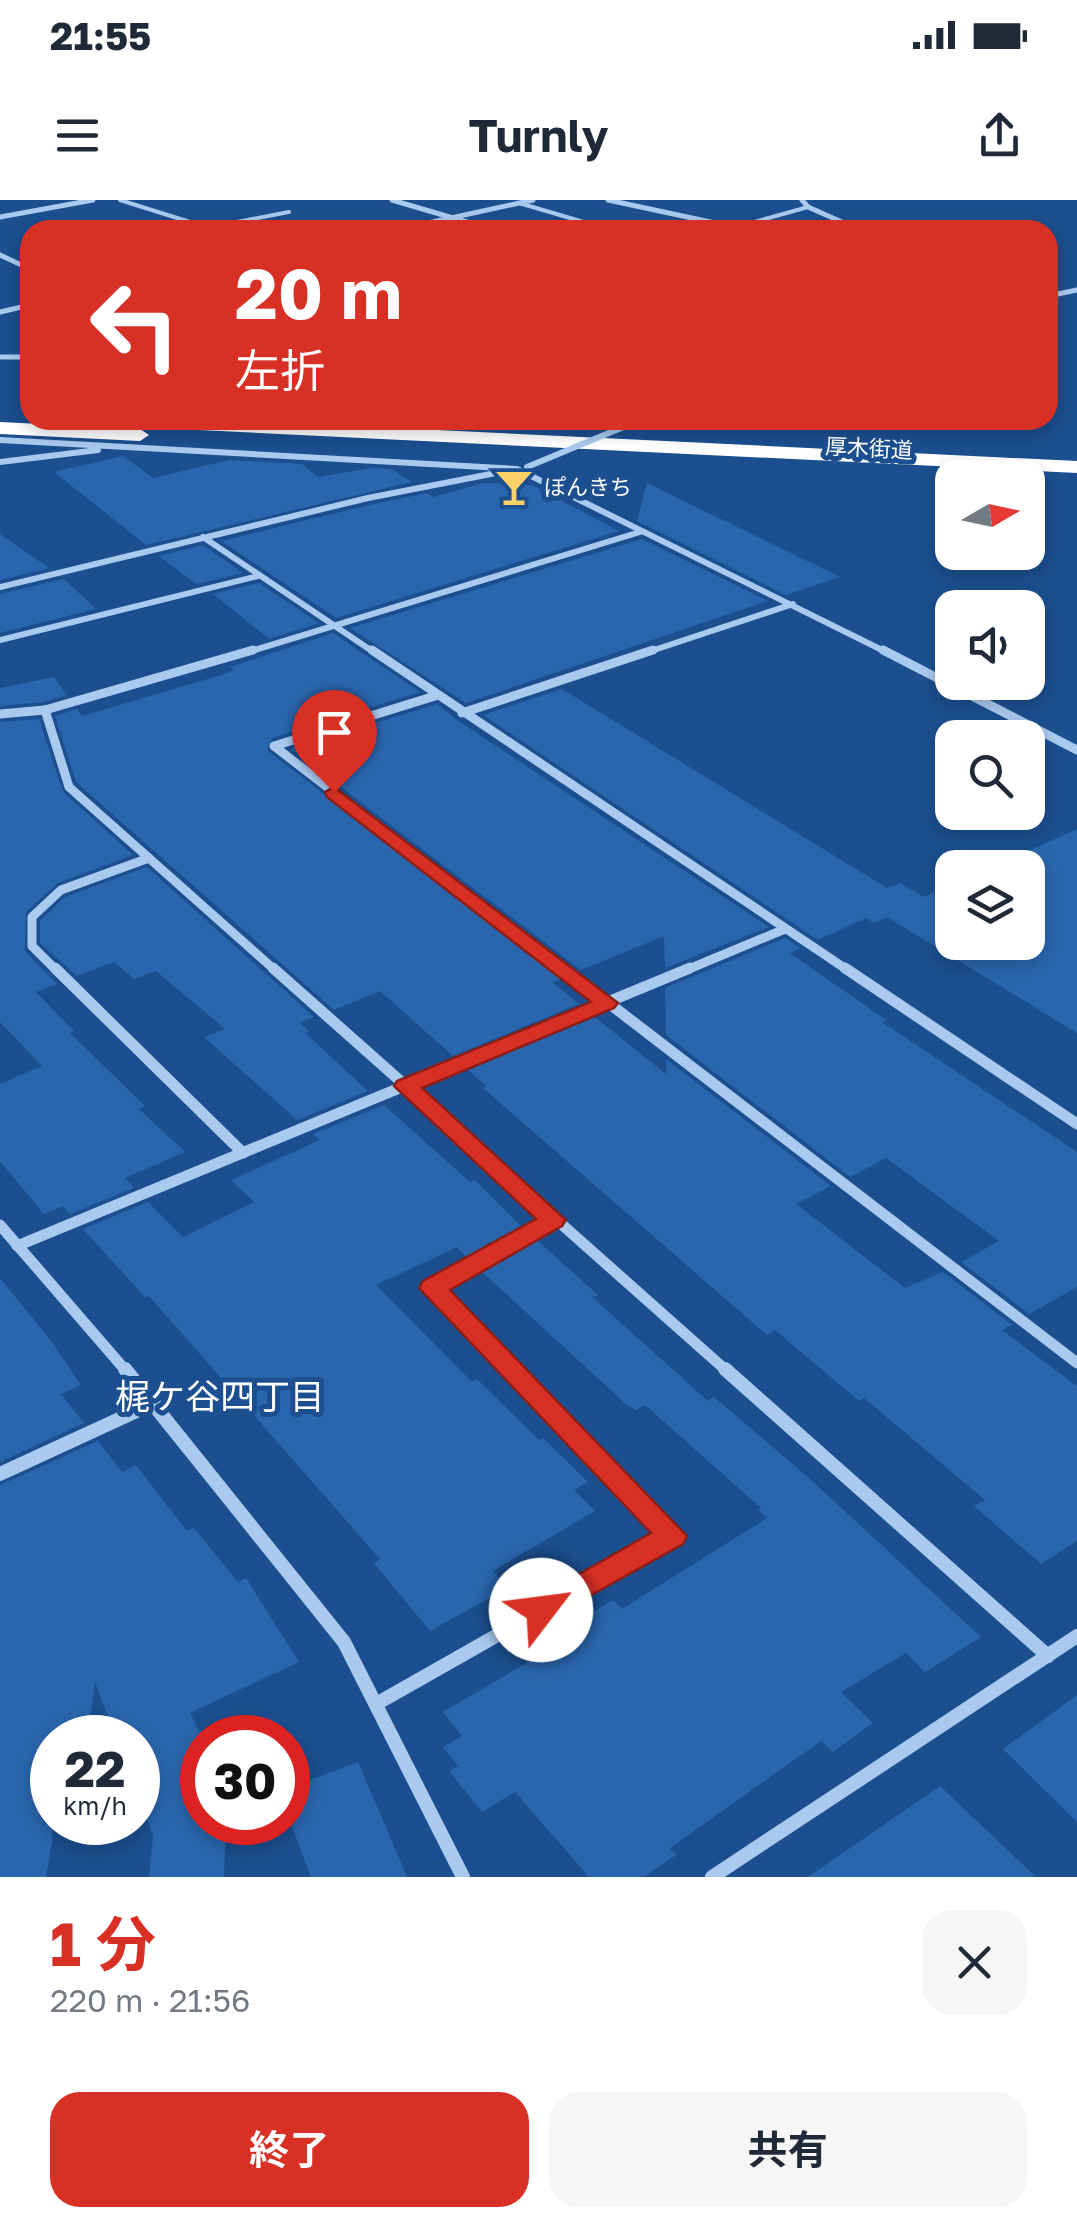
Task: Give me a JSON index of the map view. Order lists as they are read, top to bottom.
{
  "streets": {
    "highway": ["厚木街道"]
  },
  "districts": ["梶ケ谷四丁目"],
  "places": {
    "bar": ["ぽんきち"]
  },
  "north": "right",
  "page": {
    "status": "21:55",
    "header": "Turnly",
    "turn": ["20 m", "左折"],
    "speed": "22 km/h",
    "limit": "30",
    "heading": ["1 分", "220 m · 21:56"],
    "buttons": ["終了", "共有"]
  }
}
